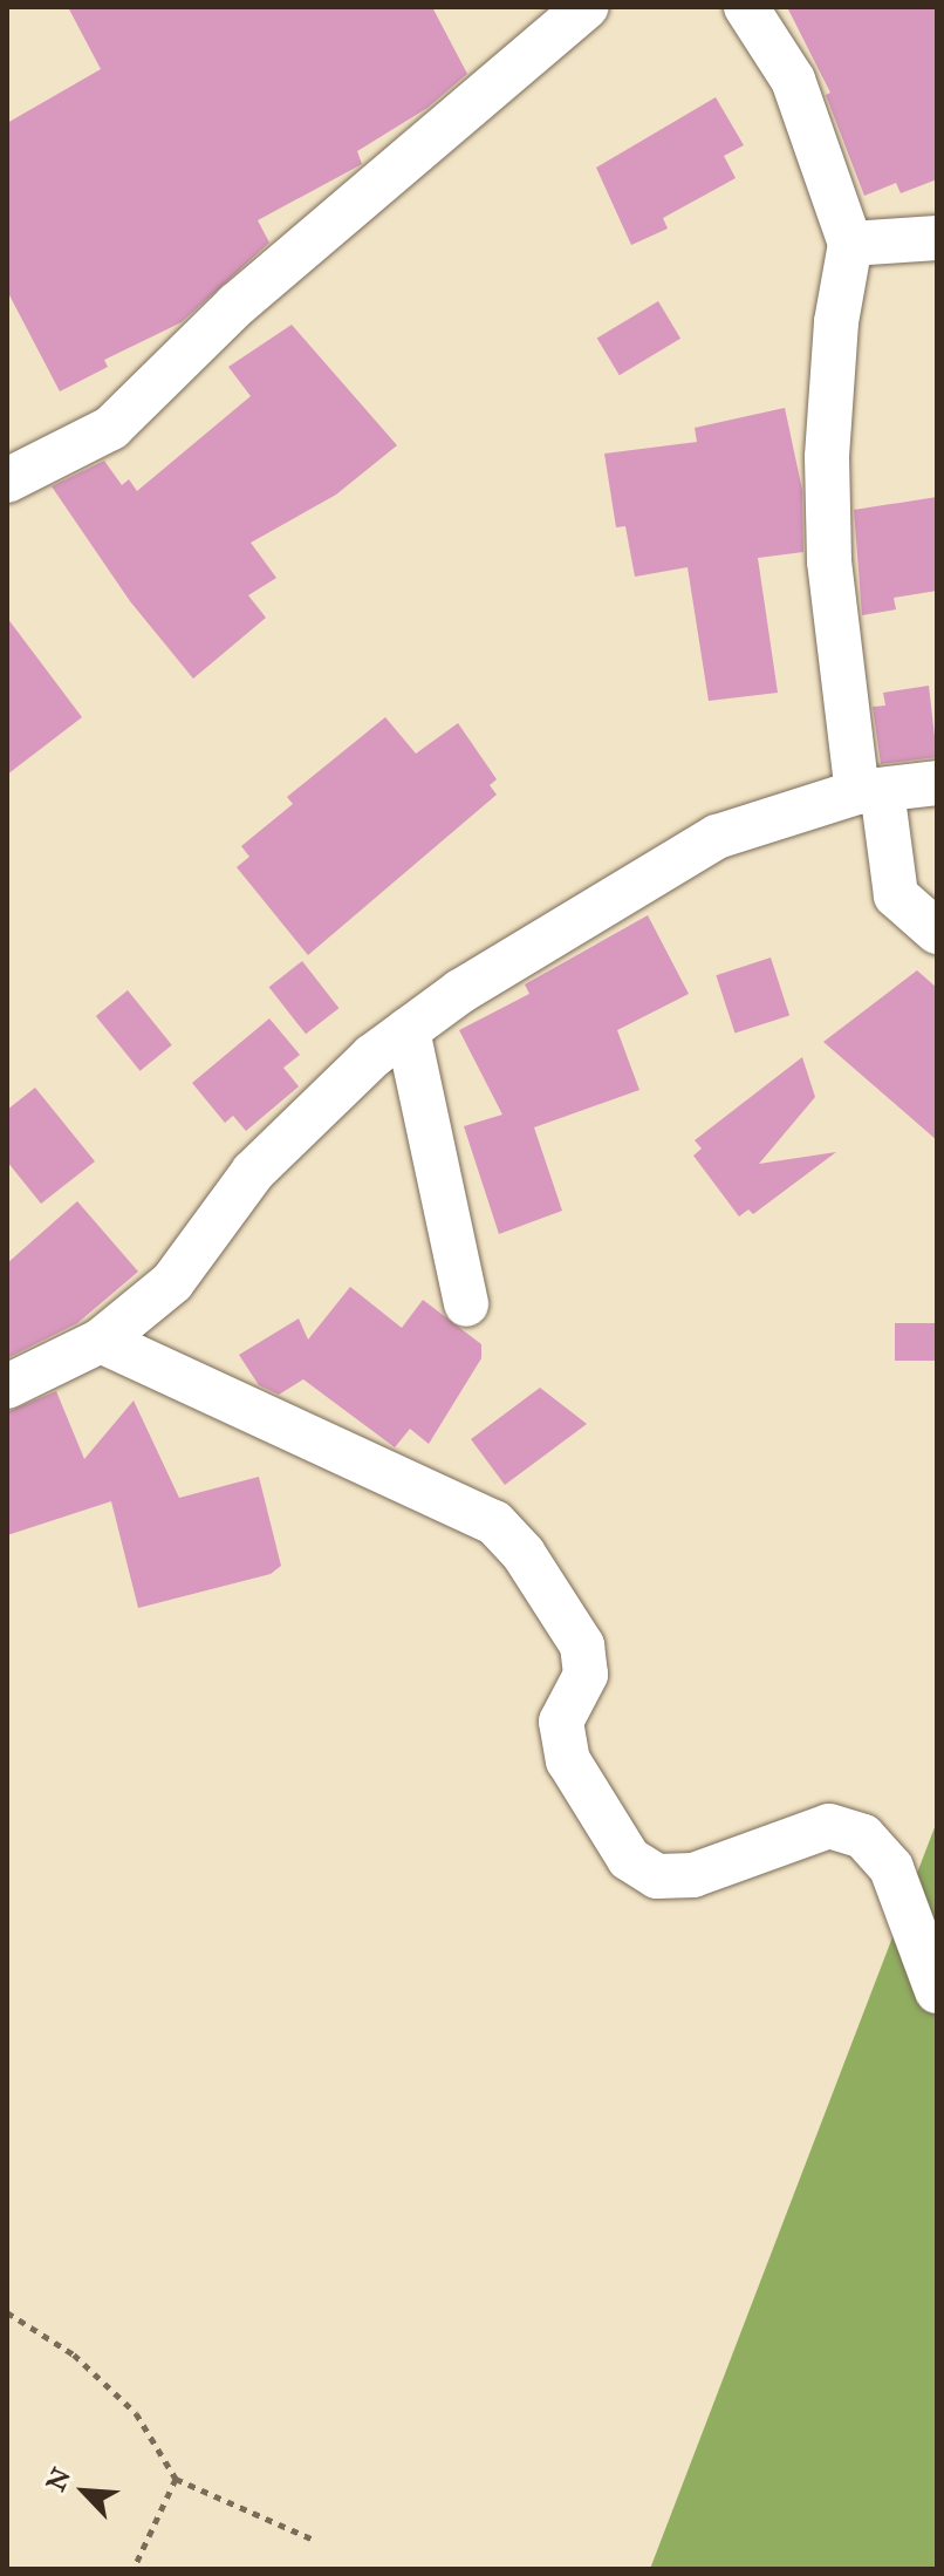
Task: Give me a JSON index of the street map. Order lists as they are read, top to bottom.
{
  "north": "top left"
}
